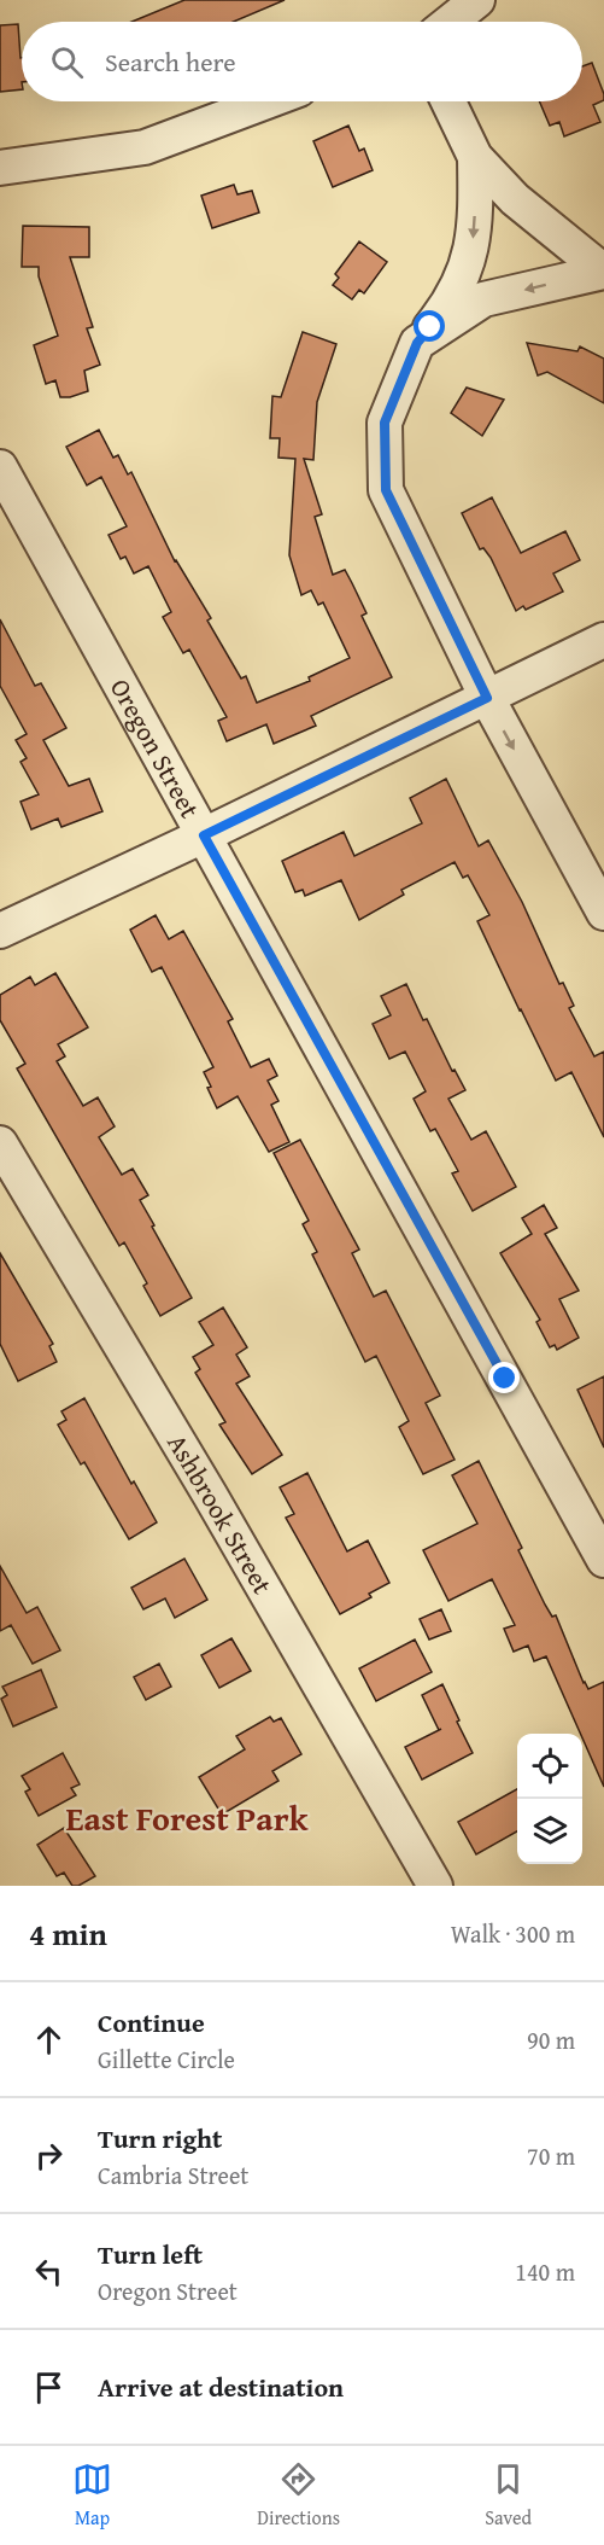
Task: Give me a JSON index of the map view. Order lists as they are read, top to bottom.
{
  "streets": {
    "street": ["Oregon Street", "Ashbrook Street"]
  },
  "districts": ["East Forest Park"],
  "page": {
    "search": "Search here",
    "heading": ["4 min", "Walk · 300 m"],
    "list": [
      ["Continue", "Gillette Circle", "90 m"],
      ["Turn right", "Cambria Street", "70 m"],
      ["Turn left", "Oregon Street", "140 m"],
      "Arrive at destination"
    ],
    "nav": ["Map", "Directions", "Saved"]
  }
}
